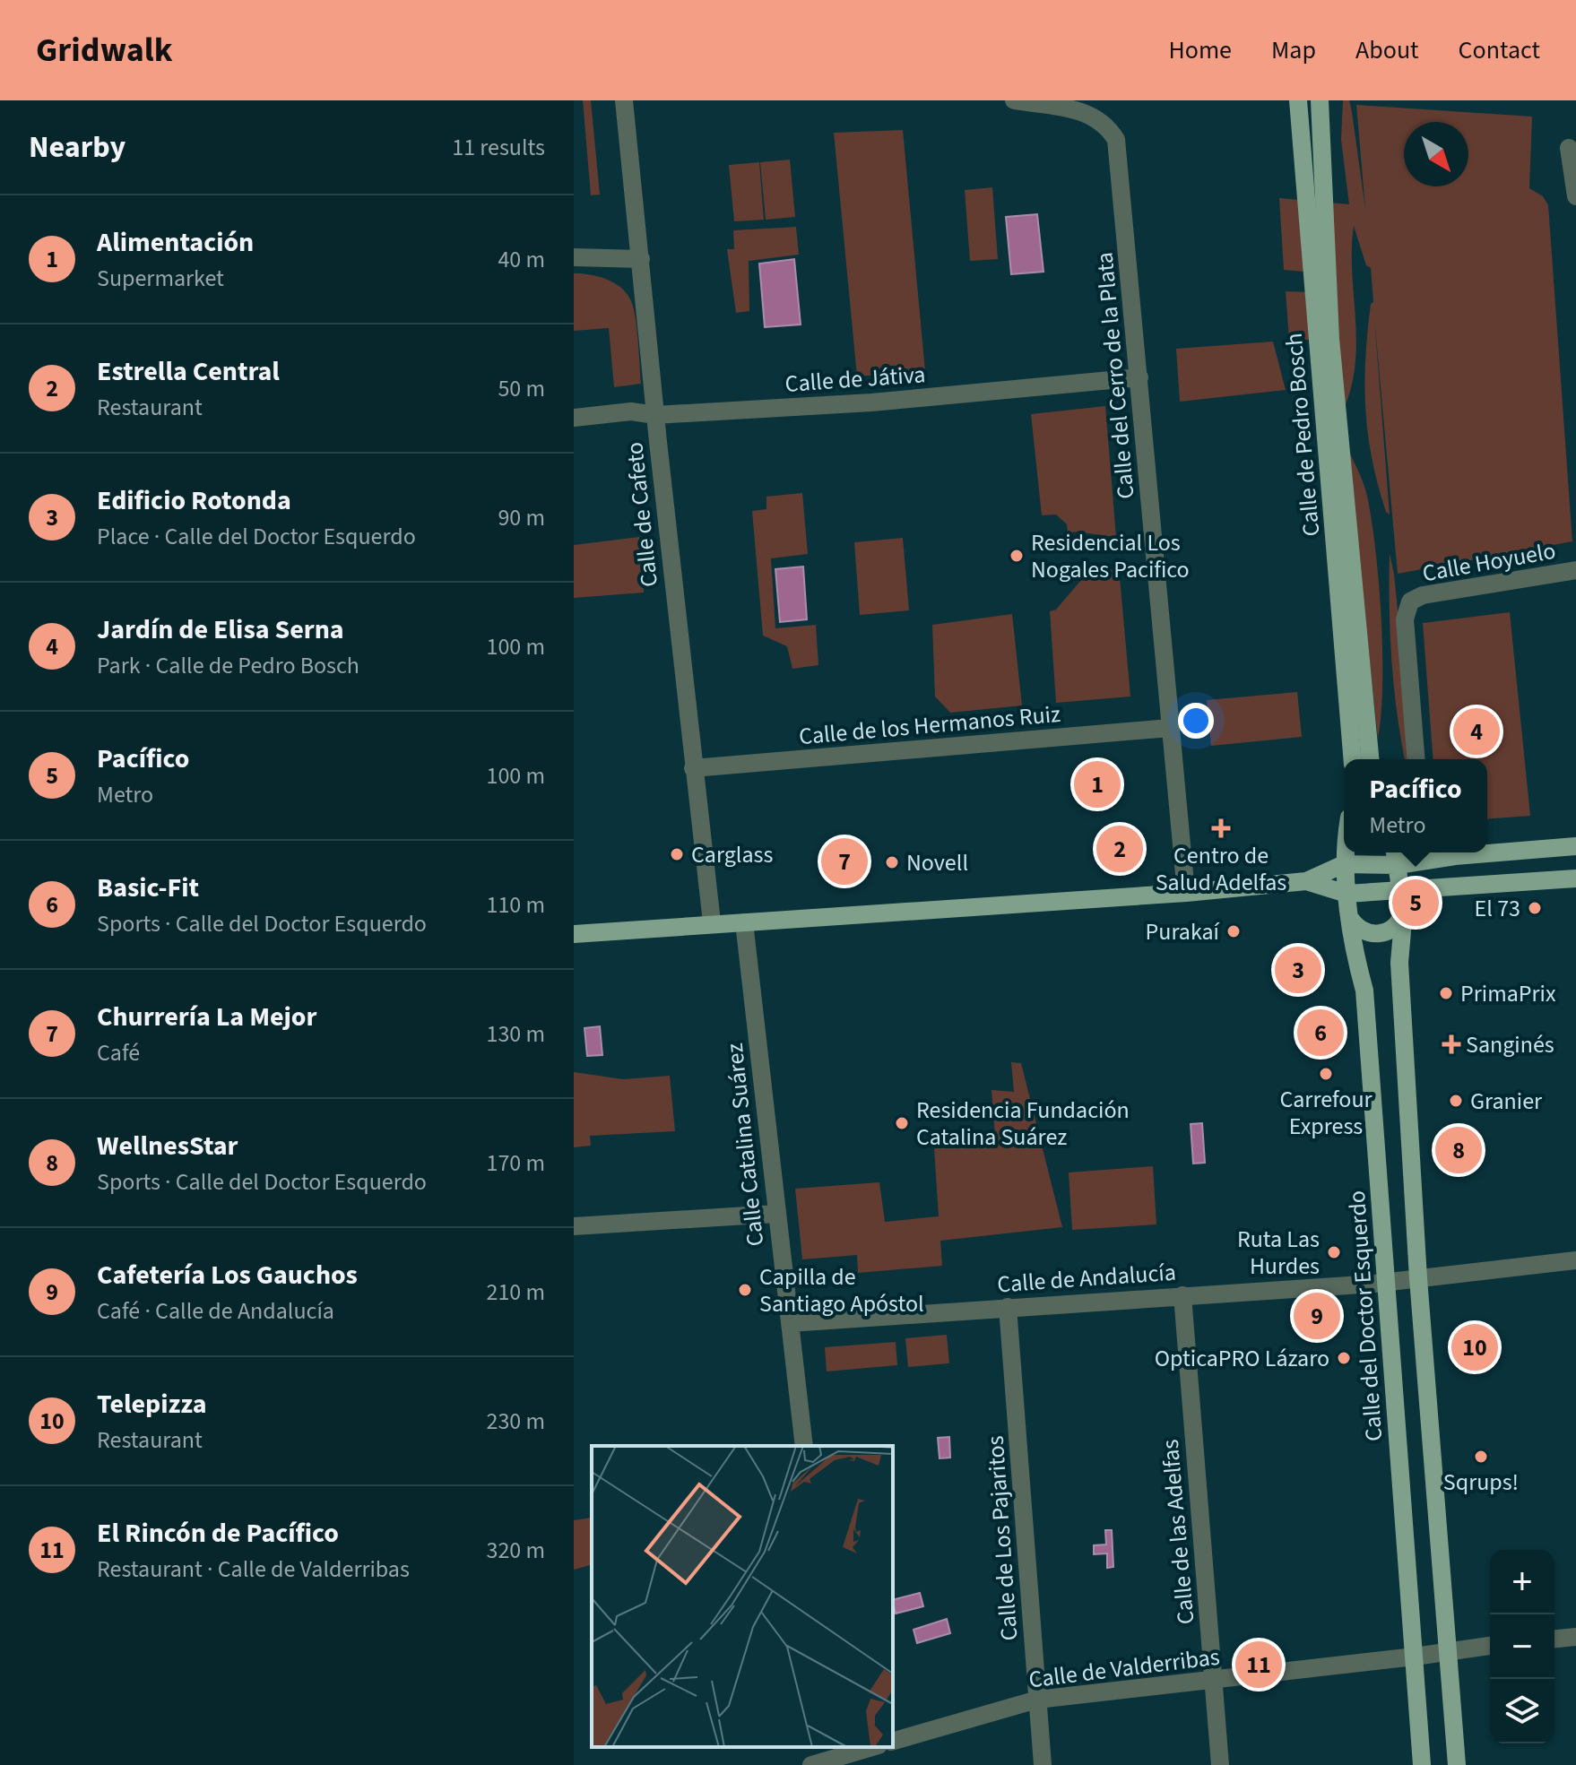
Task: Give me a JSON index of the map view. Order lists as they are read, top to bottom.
{
  "streets": {
    "main road": ["Calle de Pedro Bosch", "Calle del Doctor Esquerdo"],
    "street": [
      "Calle del Cerro de la Plata",
      "Calle de Játiva",
      "Calle de Cafeto",
      "Calle Hoyuelo",
      "Calle de los Hermanos Ruiz",
      "Calle Catalina Suárez",
      "Calle de Andalucía",
      "Calle de las Adelfas",
      "Calle de Los Pajaritos",
      "Calle de Valderribas"
    ]
  },
  "crossings": [
    ["Calle del Cerro de la Plata", "Calle de Játiva"],
    ["Calle del Cerro de la Plata", "Calle de los Hermanos Ruiz"],
    ["Calle de Játiva", "Calle de Cafeto"],
    ["Calle de Cafeto", "Calle de los Hermanos Ruiz"],
    ["Calle Catalina Suárez", "Calle de Andalucía"],
    ["Calle de Andalucía", "Calle del Doctor Esquerdo"],
    ["Calle de Andalucía", "Calle de las Adelfas"],
    ["Calle de Andalucía", "Calle de Los Pajaritos"],
    ["Calle del Doctor Esquerdo", "Calle de Valderribas"],
    ["Calle de las Adelfas", "Calle de Valderribas"],
    ["Calle de Los Pajaritos", "Calle de Valderribas"]
  ],
  "places": {
    "other": [
      "Residencial Los Nogales Pacifico",
      "Carglass",
      "Novell",
      "El 73",
      "Purakaí",
      "PrimaPrix",
      "Carrefour Express",
      "Granier",
      "Residencia Fundación Catalina Suárez",
      "Ruta Las Hurdes",
      "Capilla de Santiago Apóstol",
      "OpticaPRO Lázaro",
      "Sqrups!"
    ],
    "health": ["Centro de Salud Adelfas", "Sanginés"]
  },
  "north": "bottom right",
  "page": {
    "header": "Gridwalk",
    "nav": [
      "Home",
      "Map",
      "About",
      "Contact"
    ],
    "heading": ["Nearby", "11 results"],
    "list": [
      {
        "mark": "1",
        "name": "Alimentación",
        "note": "Supermarket",
        "value": "40 m"
      },
      {
        "mark": "2",
        "name": "Estrella Central",
        "note": "Restaurant",
        "value": "50 m"
      },
      {
        "mark": "3",
        "name": "Edificio Rotonda",
        "note": "Place · Calle del Doctor Esquerdo",
        "value": "90 m"
      },
      {
        "mark": "4",
        "name": "Jardín de Elisa Serna",
        "note": "Park · Calle de Pedro Bosch",
        "value": "100 m"
      },
      {
        "mark": "5",
        "name": "Pacífico",
        "note": "Metro",
        "value": "100 m"
      },
      {
        "mark": "6",
        "name": "Basic-Fit",
        "note": "Sports · Calle del Doctor Esquerdo",
        "value": "110 m"
      },
      {
        "mark": "7",
        "name": "Churrería La Mejor",
        "note": "Café",
        "value": "130 m"
      },
      {
        "mark": "8",
        "name": "WellnesStar",
        "note": "Sports · Calle del Doctor Esquerdo",
        "value": "170 m"
      },
      {
        "mark": "9",
        "name": "Cafetería Los Gauchos",
        "note": "Café · Calle de Andalucía",
        "value": "210 m"
      },
      {
        "mark": "10",
        "name": "Telepizza",
        "note": "Restaurant",
        "value": "230 m"
      },
      {
        "mark": "11",
        "name": "El Rincón de Pacífico",
        "note": "Restaurant · Calle de Valderribas",
        "value": "320 m"
      }
    ],
    "pins": [
      "4",
      "1",
      "2",
      "7",
      "5",
      "3",
      "6",
      "8",
      "9",
      "10",
      "11"
    ],
    "popup": ["Pacífico", "Metro"],
    "map_buttons": ["+", "−"]
  }
}
